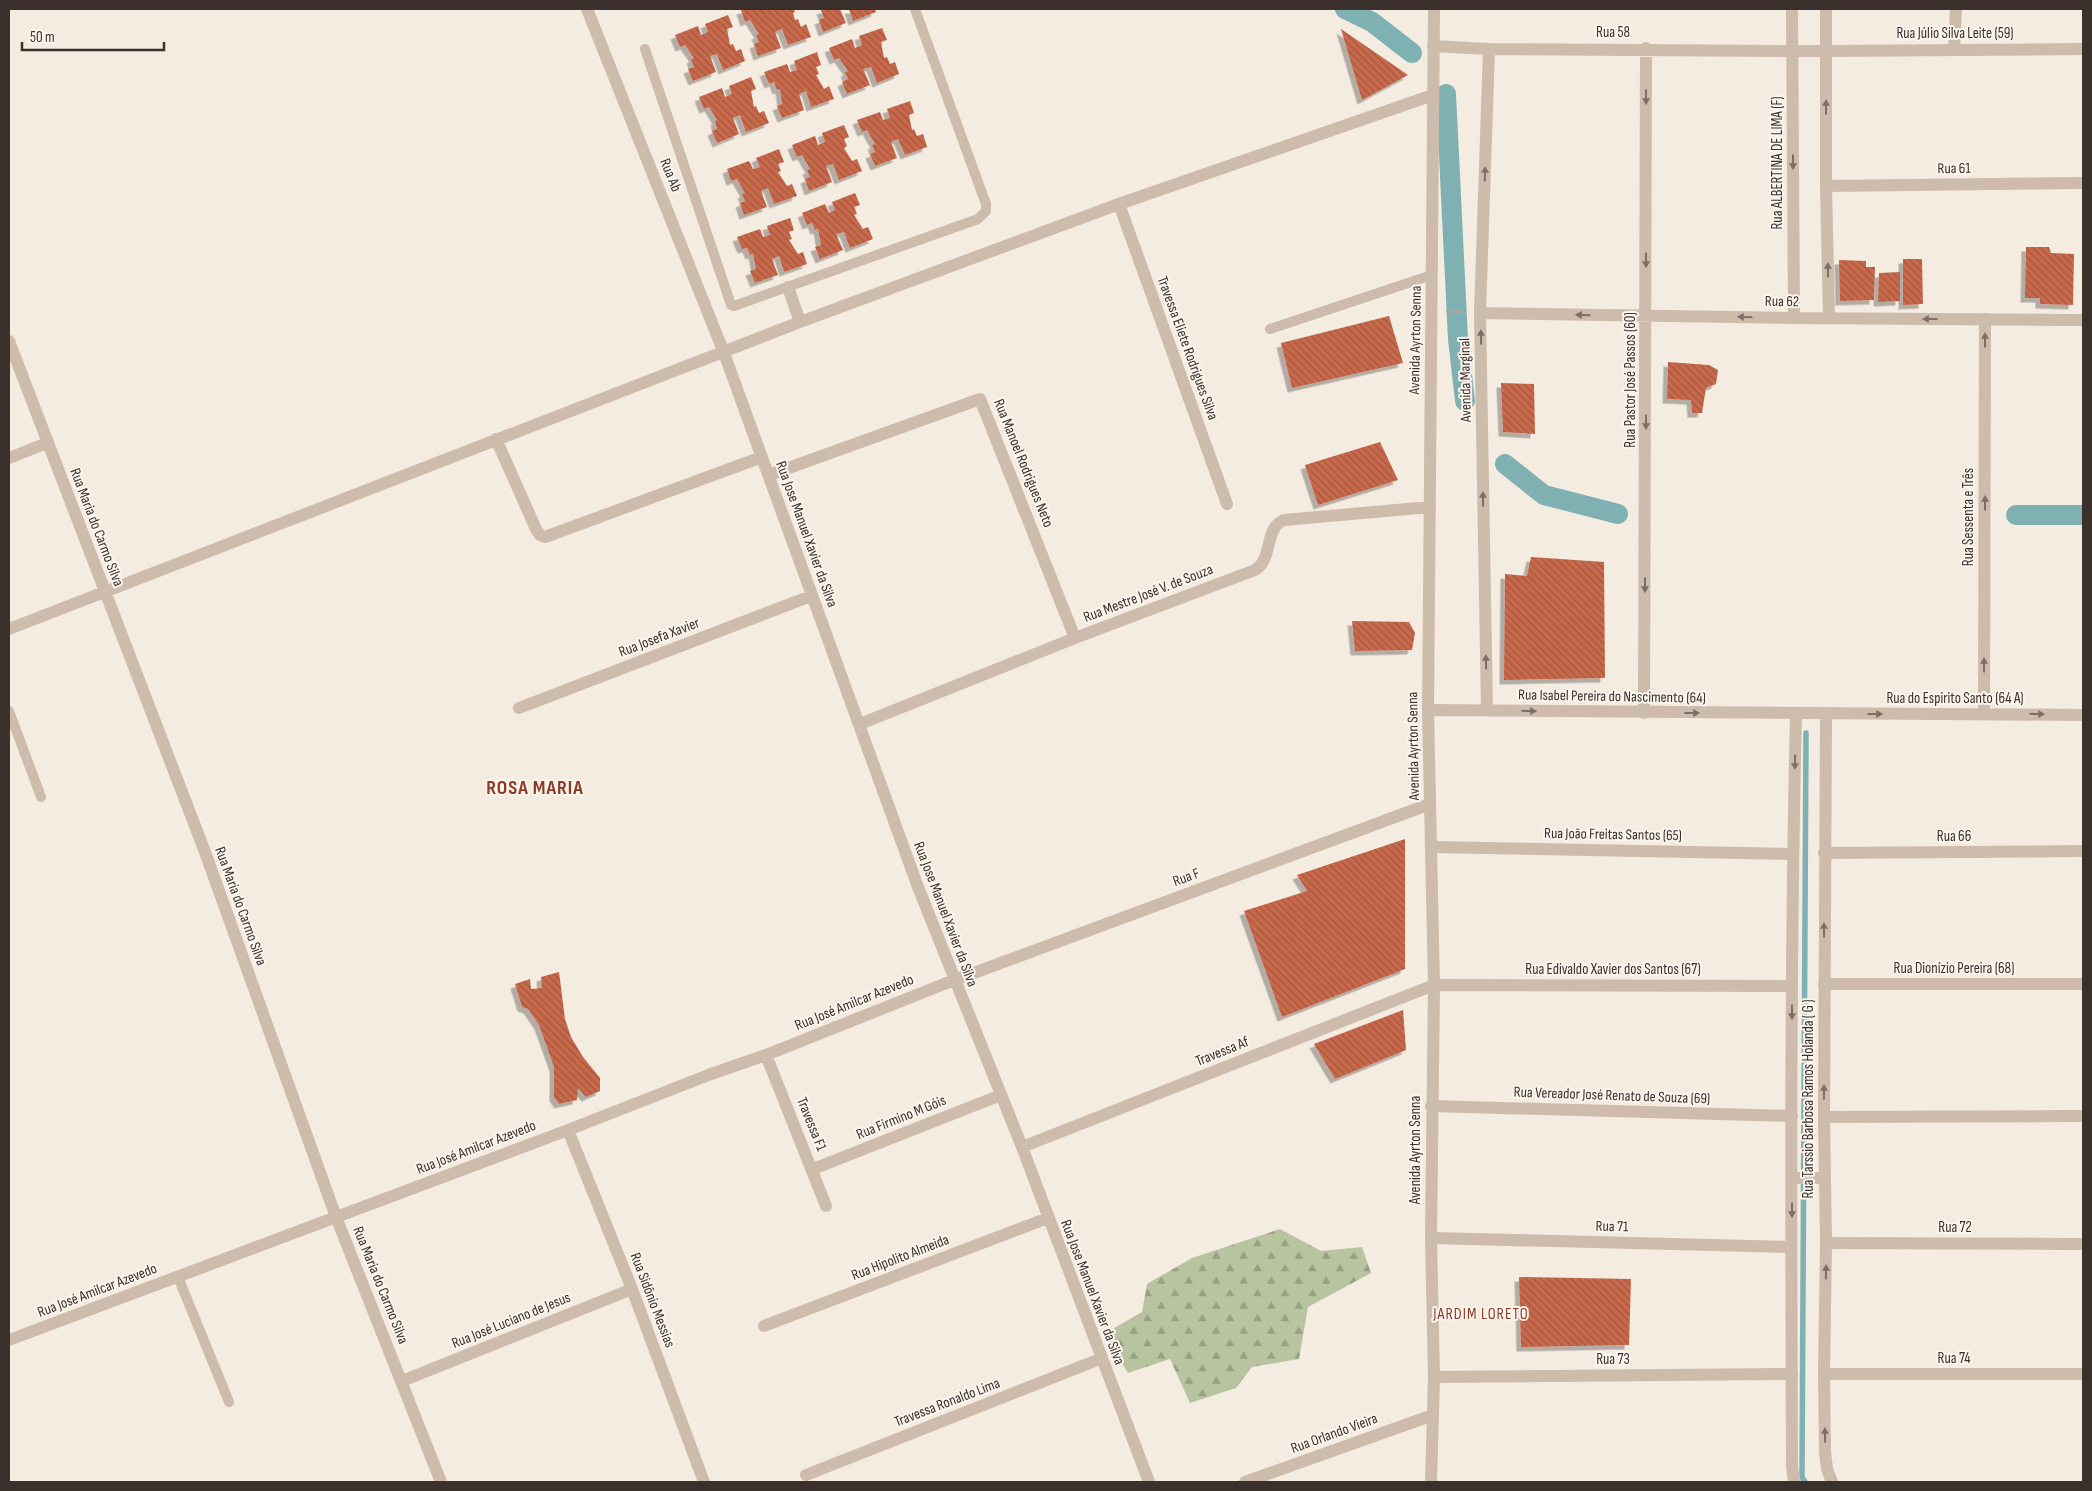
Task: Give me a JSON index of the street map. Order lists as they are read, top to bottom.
{
  "streets": {
    "street": [
      "Rua 58",
      "Rua Júlio Silva Leite (59)",
      "Rua ALBERTINA DE LIMA (F)",
      "Rua 61",
      "Rua Ab",
      "Rua 62",
      "Avenida Ayrton Senna",
      "Travessa Eliete Rodrigues Silva",
      "Avenida Marginal",
      "Rua Pastor José Passos (60)",
      "Rua Manoel Rodrigues Neto",
      "Rua Sessenta e Três",
      "Rua Maria do Carmo Silva",
      "Rua Jose Manuel Xavier da Silva",
      "Rua Mestre José V. de Souza",
      "Rua Josefa Xavier",
      "Rua Isabel Pereira do Nascimento (64)",
      "Rua do Espirito Santo (64 A)",
      "Rua João Freitas Santos (65)",
      "Rua 66",
      "Rua F",
      "Rua Dionízio Pereira (68)",
      "Rua Edivaldo Xavier dos Santos (67)",
      "Rua José Amilcar Azevedo",
      "Travessa Af",
      "Rua Vereador José Renato de Souza (69)",
      "Rua Tarssio Barbosa Ramos Holanda ( G )",
      "Rua Firmino M Góis",
      "Travessa F1",
      "Rua 71",
      "Rua 72",
      "Rua Hipolito Almeida",
      "Rua Sidônio Messias",
      "Rua José Luciano de Jesus",
      "Rua 74",
      "Rua 73",
      "Travessa Ronaldo Lima",
      "Rua Orlando Vieira"
    ]
  },
  "crossings": [
    ["Rua 58", "Rua Júlio Silva Leite (59)"],
    ["Rua 58", "Rua ALBERTINA DE LIMA (F)"],
    ["Rua 58", "Avenida Ayrton Senna"],
    ["Rua 58", "Avenida Marginal"],
    ["Rua 58", "Rua Pastor José Passos (60)"],
    ["Rua ALBERTINA DE LIMA (F)", "Rua 62"],
    ["Rua Ab", "Rua Jose Manuel Xavier da Silva"],
    ["Rua 62", "Avenida Marginal"],
    ["Rua 62", "Rua Pastor José Passos (60)"],
    ["Rua 62", "Rua Sessenta e Três"],
    ["Avenida Ayrton Senna", "Rua Mestre José V. de Souza"],
    ["Avenida Ayrton Senna", "Rua Isabel Pereira do Nascimento (64)"],
    ["Avenida Ayrton Senna", "Rua João Freitas Santos (65)"],
    ["Avenida Ayrton Senna", "Rua F"],
    ["Avenida Ayrton Senna", "Rua Edivaldo Xavier dos Santos (67)"],
    ["Avenida Ayrton Senna", "Travessa Af"],
    ["Avenida Ayrton Senna", "Rua Vereador José Renato de Souza (69)"],
    ["Avenida Ayrton Senna", "Rua 71"],
    ["Avenida Ayrton Senna", "Rua 73"],
    ["Avenida Ayrton Senna", "Rua Orlando Vieira"],
    ["Avenida Marginal", "Rua Isabel Pereira do Nascimento (64)"],
    ["Rua Pastor José Passos (60)", "Rua Isabel Pereira do Nascimento (64)"],
    ["Rua Manoel Rodrigues Neto", "Rua Jose Manuel Xavier da Silva"],
    ["Rua Manoel Rodrigues Neto", "Rua Mestre José V. de Souza"],
    ["Rua Sessenta e Três", "Rua do Espirito Santo (64 A)"],
    ["Rua Maria do Carmo Silva", "Rua José Amilcar Azevedo"],
    ["Rua Maria do Carmo Silva", "Rua José Luciano de Jesus"],
    ["Rua Jose Manuel Xavier da Silva", "Rua Mestre José V. de Souza"],
    ["Rua Jose Manuel Xavier da Silva", "Rua Josefa Xavier"],
    ["Rua Jose Manuel Xavier da Silva", "Rua F"],
    ["Rua Jose Manuel Xavier da Silva", "Rua José Amilcar Azevedo"],
    ["Rua Jose Manuel Xavier da Silva", "Travessa Af"],
    ["Rua Jose Manuel Xavier da Silva", "Rua Firmino M Góis"],
    ["Rua Jose Manuel Xavier da Silva", "Rua Hipolito Almeida"],
    ["Rua Jose Manuel Xavier da Silva", "Travessa Ronaldo Lima"],
    ["Rua Isabel Pereira do Nascimento (64)", "Rua do Espirito Santo (64 A)"],
    ["Rua Isabel Pereira do Nascimento (64)", "Rua Tarssio Barbosa Ramos Holanda ( G )"],
    ["Rua do Espirito Santo (64 A)", "Rua Tarssio Barbosa Ramos Holanda ( G )"],
    ["Rua João Freitas Santos (65)", "Rua Tarssio Barbosa Ramos Holanda ( G )"],
    ["Rua 66", "Rua Tarssio Barbosa Ramos Holanda ( G )"],
    ["Rua F", "Rua José Amilcar Azevedo"],
    ["Rua Dionízio Pereira (68)", "Rua Tarssio Barbosa Ramos Holanda ( G )"],
    ["Rua Edivaldo Xavier dos Santos (67)", "Travessa Af"],
    ["Rua Edivaldo Xavier dos Santos (67)", "Rua Tarssio Barbosa Ramos Holanda ( G )"],
    ["Rua José Amilcar Azevedo", "Travessa F1"],
    ["Rua José Amilcar Azevedo", "Rua Sidônio Messias"],
    ["Rua Vereador José Renato de Souza (69)", "Rua Tarssio Barbosa Ramos Holanda ( G )"],
    ["Rua Tarssio Barbosa Ramos Holanda ( G )", "Rua 71"],
    ["Rua Tarssio Barbosa Ramos Holanda ( G )", "Rua 72"],
    ["Rua Tarssio Barbosa Ramos Holanda ( G )", "Rua 74"],
    ["Rua Tarssio Barbosa Ramos Holanda ( G )", "Rua 73"],
    ["Rua Firmino M Góis", "Travessa F1"],
    ["Rua Sidônio Messias", "Rua José Luciano de Jesus"]
  ],
  "one_way": [
    "Rua 62",
    "Avenida Marginal",
    "Rua Pastor José Passos (60)",
    "Rua Sessenta e Três",
    "Rua Isabel Pereira do Nascimento (64)",
    "Rua do Espirito Santo (64 A)"
  ],
  "districts": ["ROSA MARIA", "JARDIM LORETO"],
  "scale_bar": "50 m"
}
